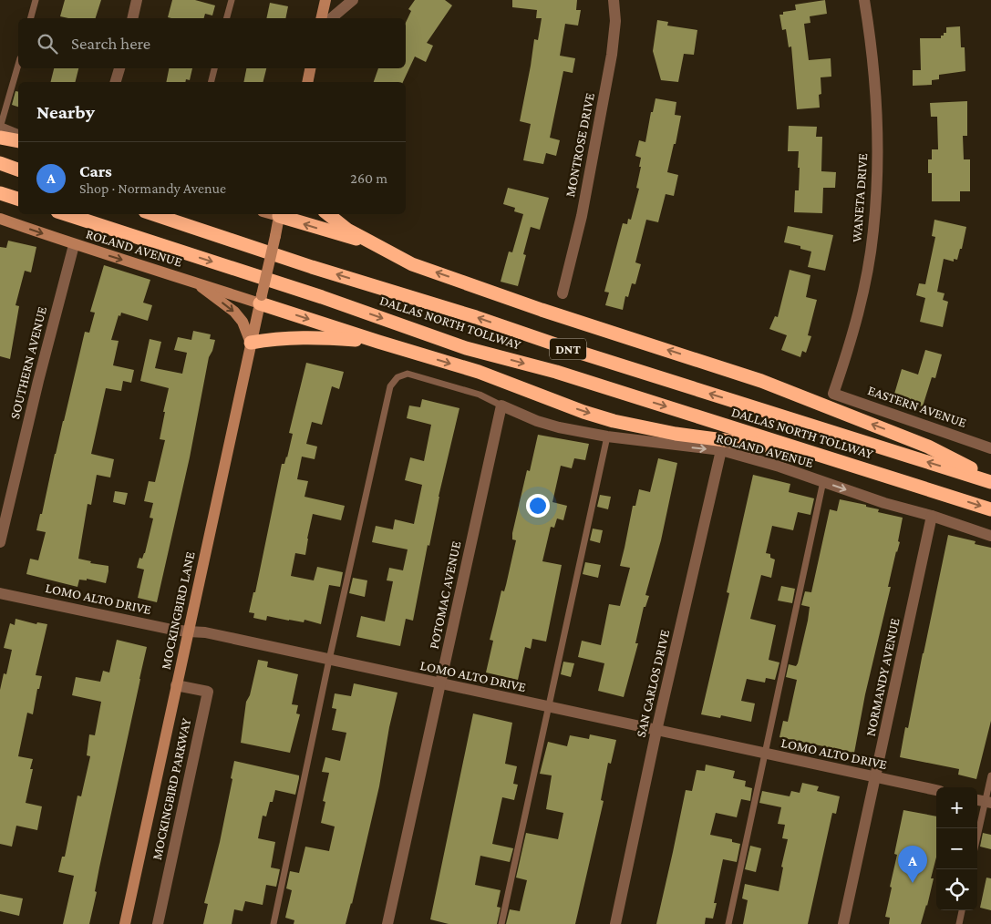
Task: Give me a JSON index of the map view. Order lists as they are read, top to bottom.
{
  "streets": {
    "highway": ["DALLAS NORTH TOLLWAY", "DNT"],
    "main road": ["ROLAND AVENUE", "MOCKINGBIRD LANE"],
    "street": [
      "MONTROSE DRIVE",
      "WANETA DRIVE",
      "SOUTHERN AVENUE",
      "EASTERN AVENUE",
      "POTOMAC AVENUE",
      "LOMO ALTO DRIVE",
      "NORMANDY AVENUE",
      "SAN CARLOS DRIVE",
      "MOCKINGBIRD PARKWAY"
    ]
  },
  "crossings": [
    ["WANETA DRIVE", "EASTERN AVENUE"],
    ["ROLAND AVENUE", "SOUTHERN AVENUE"],
    ["ROLAND AVENUE", "POTOMAC AVENUE"],
    ["ROLAND AVENUE", "MOCKINGBIRD LANE"],
    ["ROLAND AVENUE", "NORMANDY AVENUE"],
    ["ROLAND AVENUE", "SAN CARLOS DRIVE"],
    ["POTOMAC AVENUE", "LOMO ALTO DRIVE"],
    ["LOMO ALTO DRIVE", "MOCKINGBIRD LANE"],
    ["LOMO ALTO DRIVE", "NORMANDY AVENUE"],
    ["LOMO ALTO DRIVE", "SAN CARLOS DRIVE"],
    ["MOCKINGBIRD LANE", "MOCKINGBIRD PARKWAY"]
  ],
  "one_way": ["ROLAND AVENUE"],
  "page": {
    "search": "Search here",
    "heading": "Nearby",
    "list": [
      {
        "mark": "A",
        "name": "Cars",
        "note": "Shop · Normandy Avenue",
        "value": "260 m"
      }
    ],
    "map_buttons": ["+", "−"],
    "pins": "A"
  }
}
